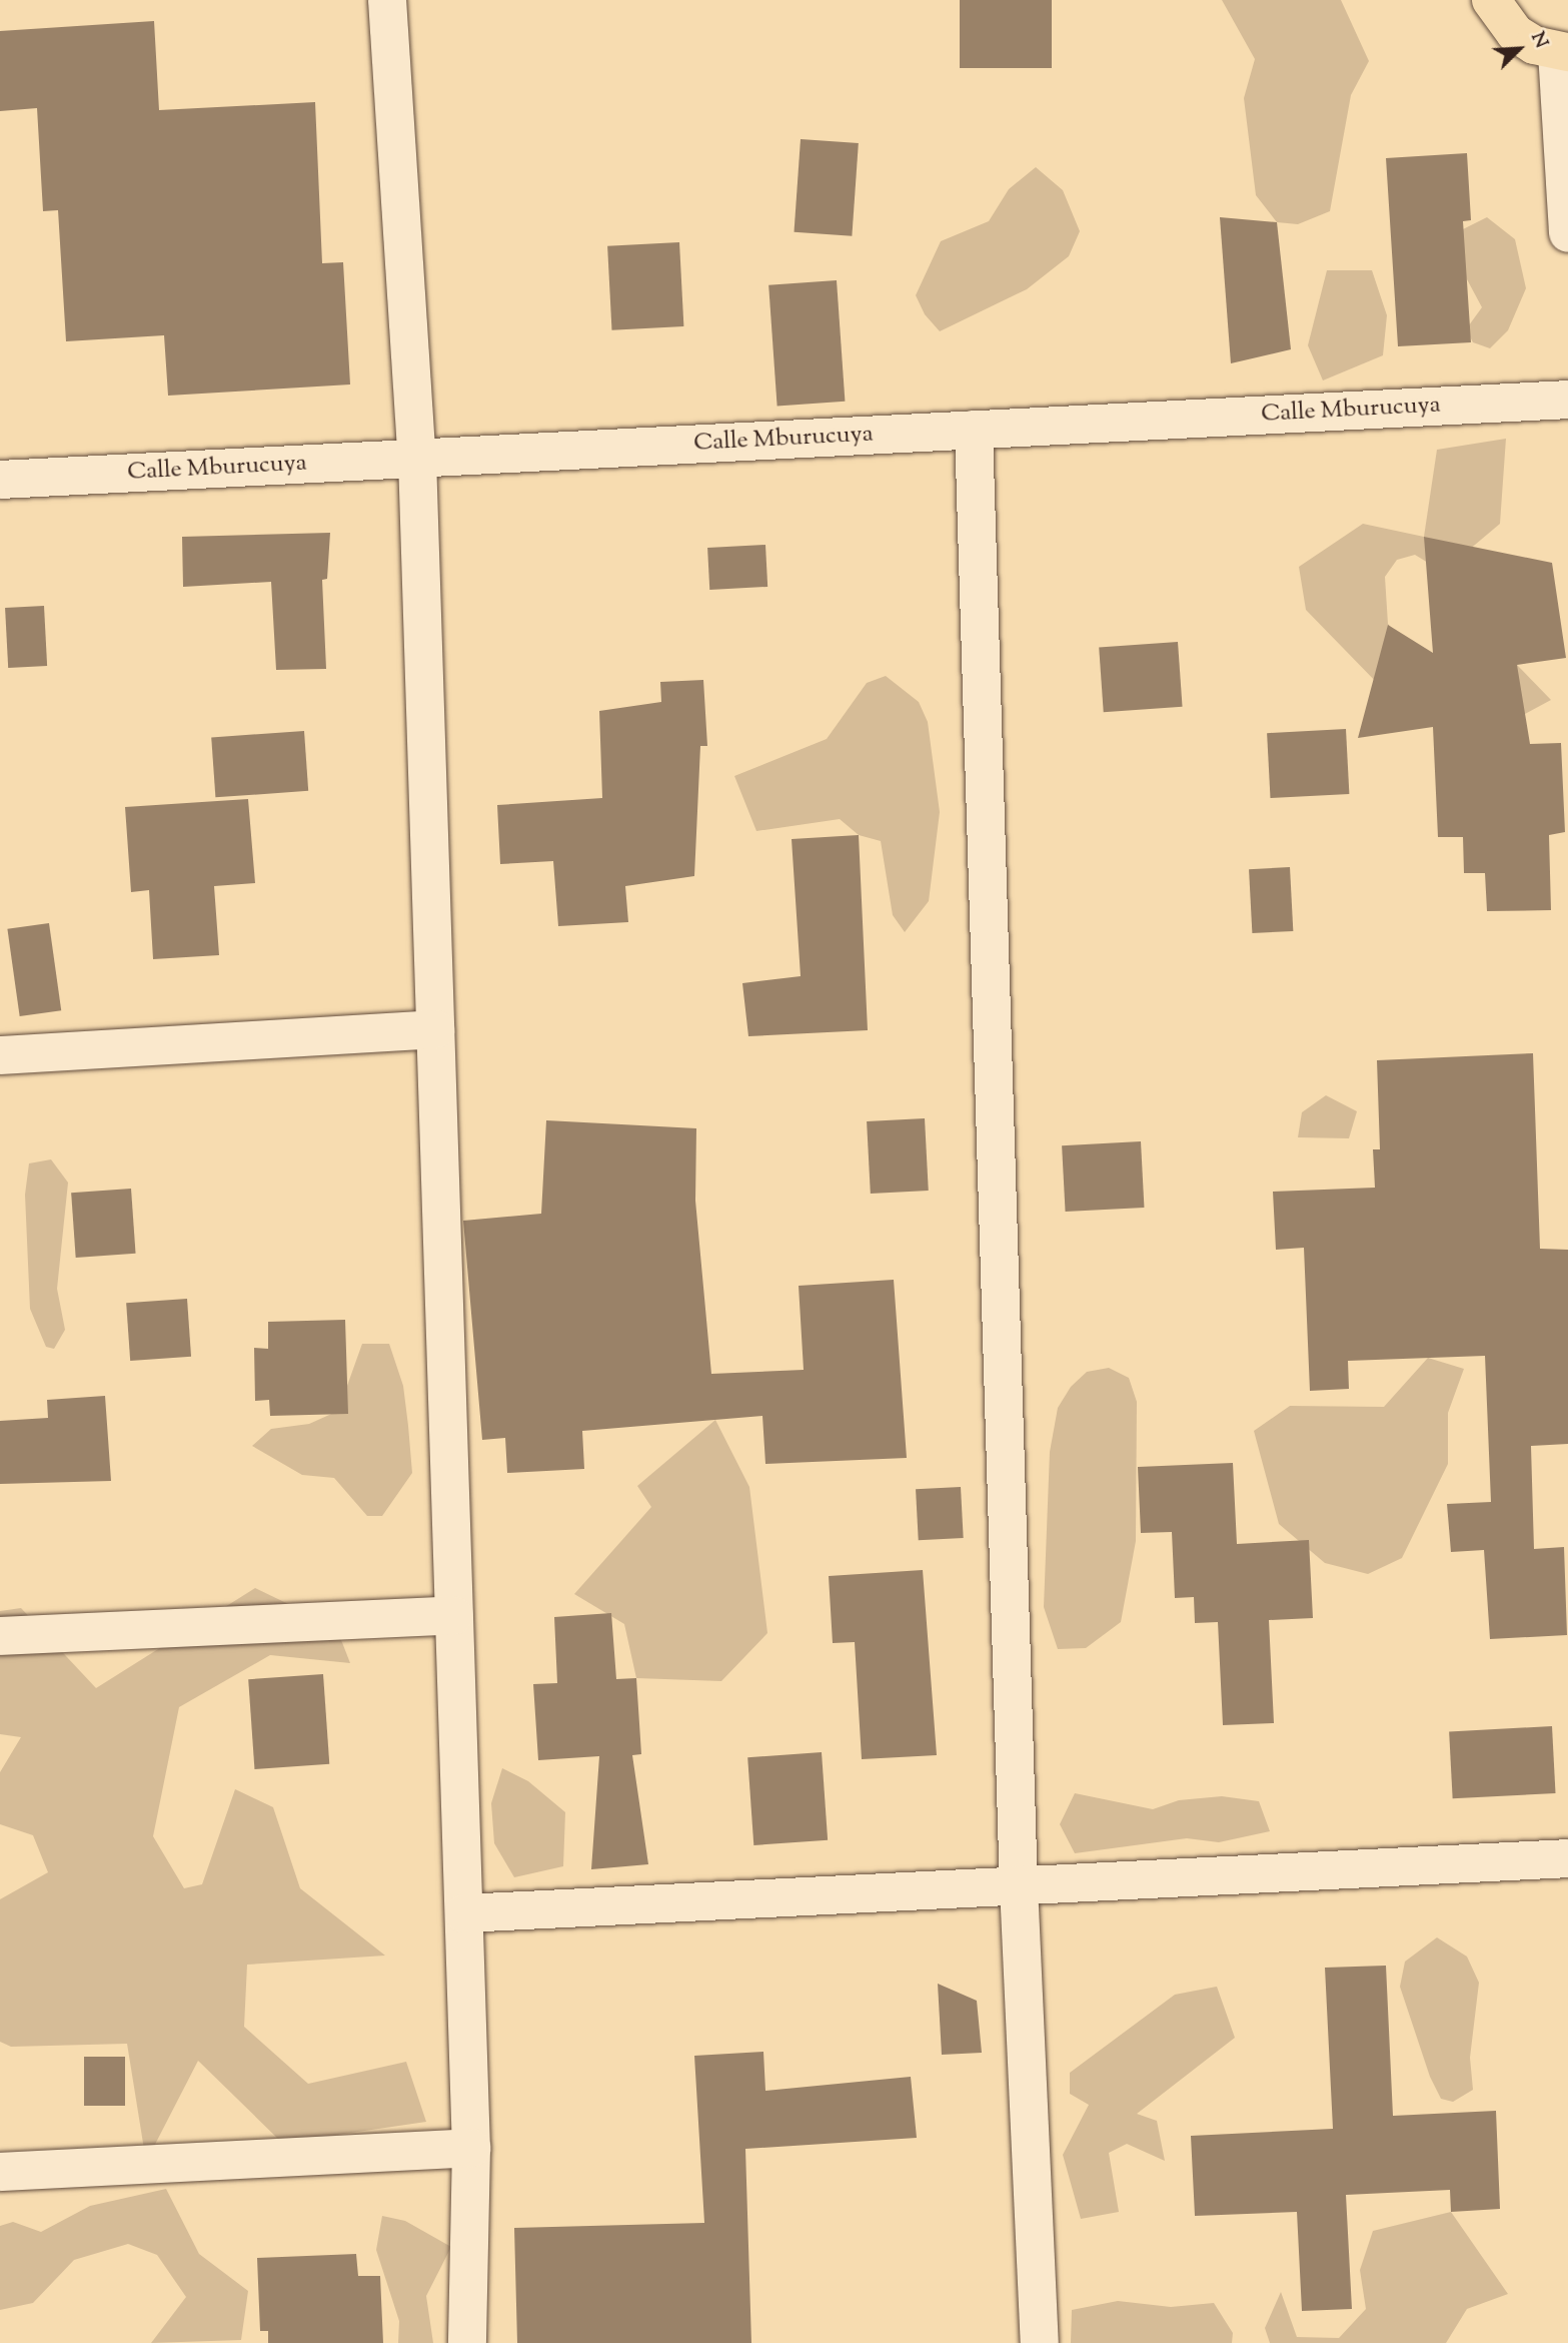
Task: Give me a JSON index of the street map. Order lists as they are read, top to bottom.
{
  "streets": {
    "street": ["Calle Mburucuya"]
  },
  "north": "top right"
}
